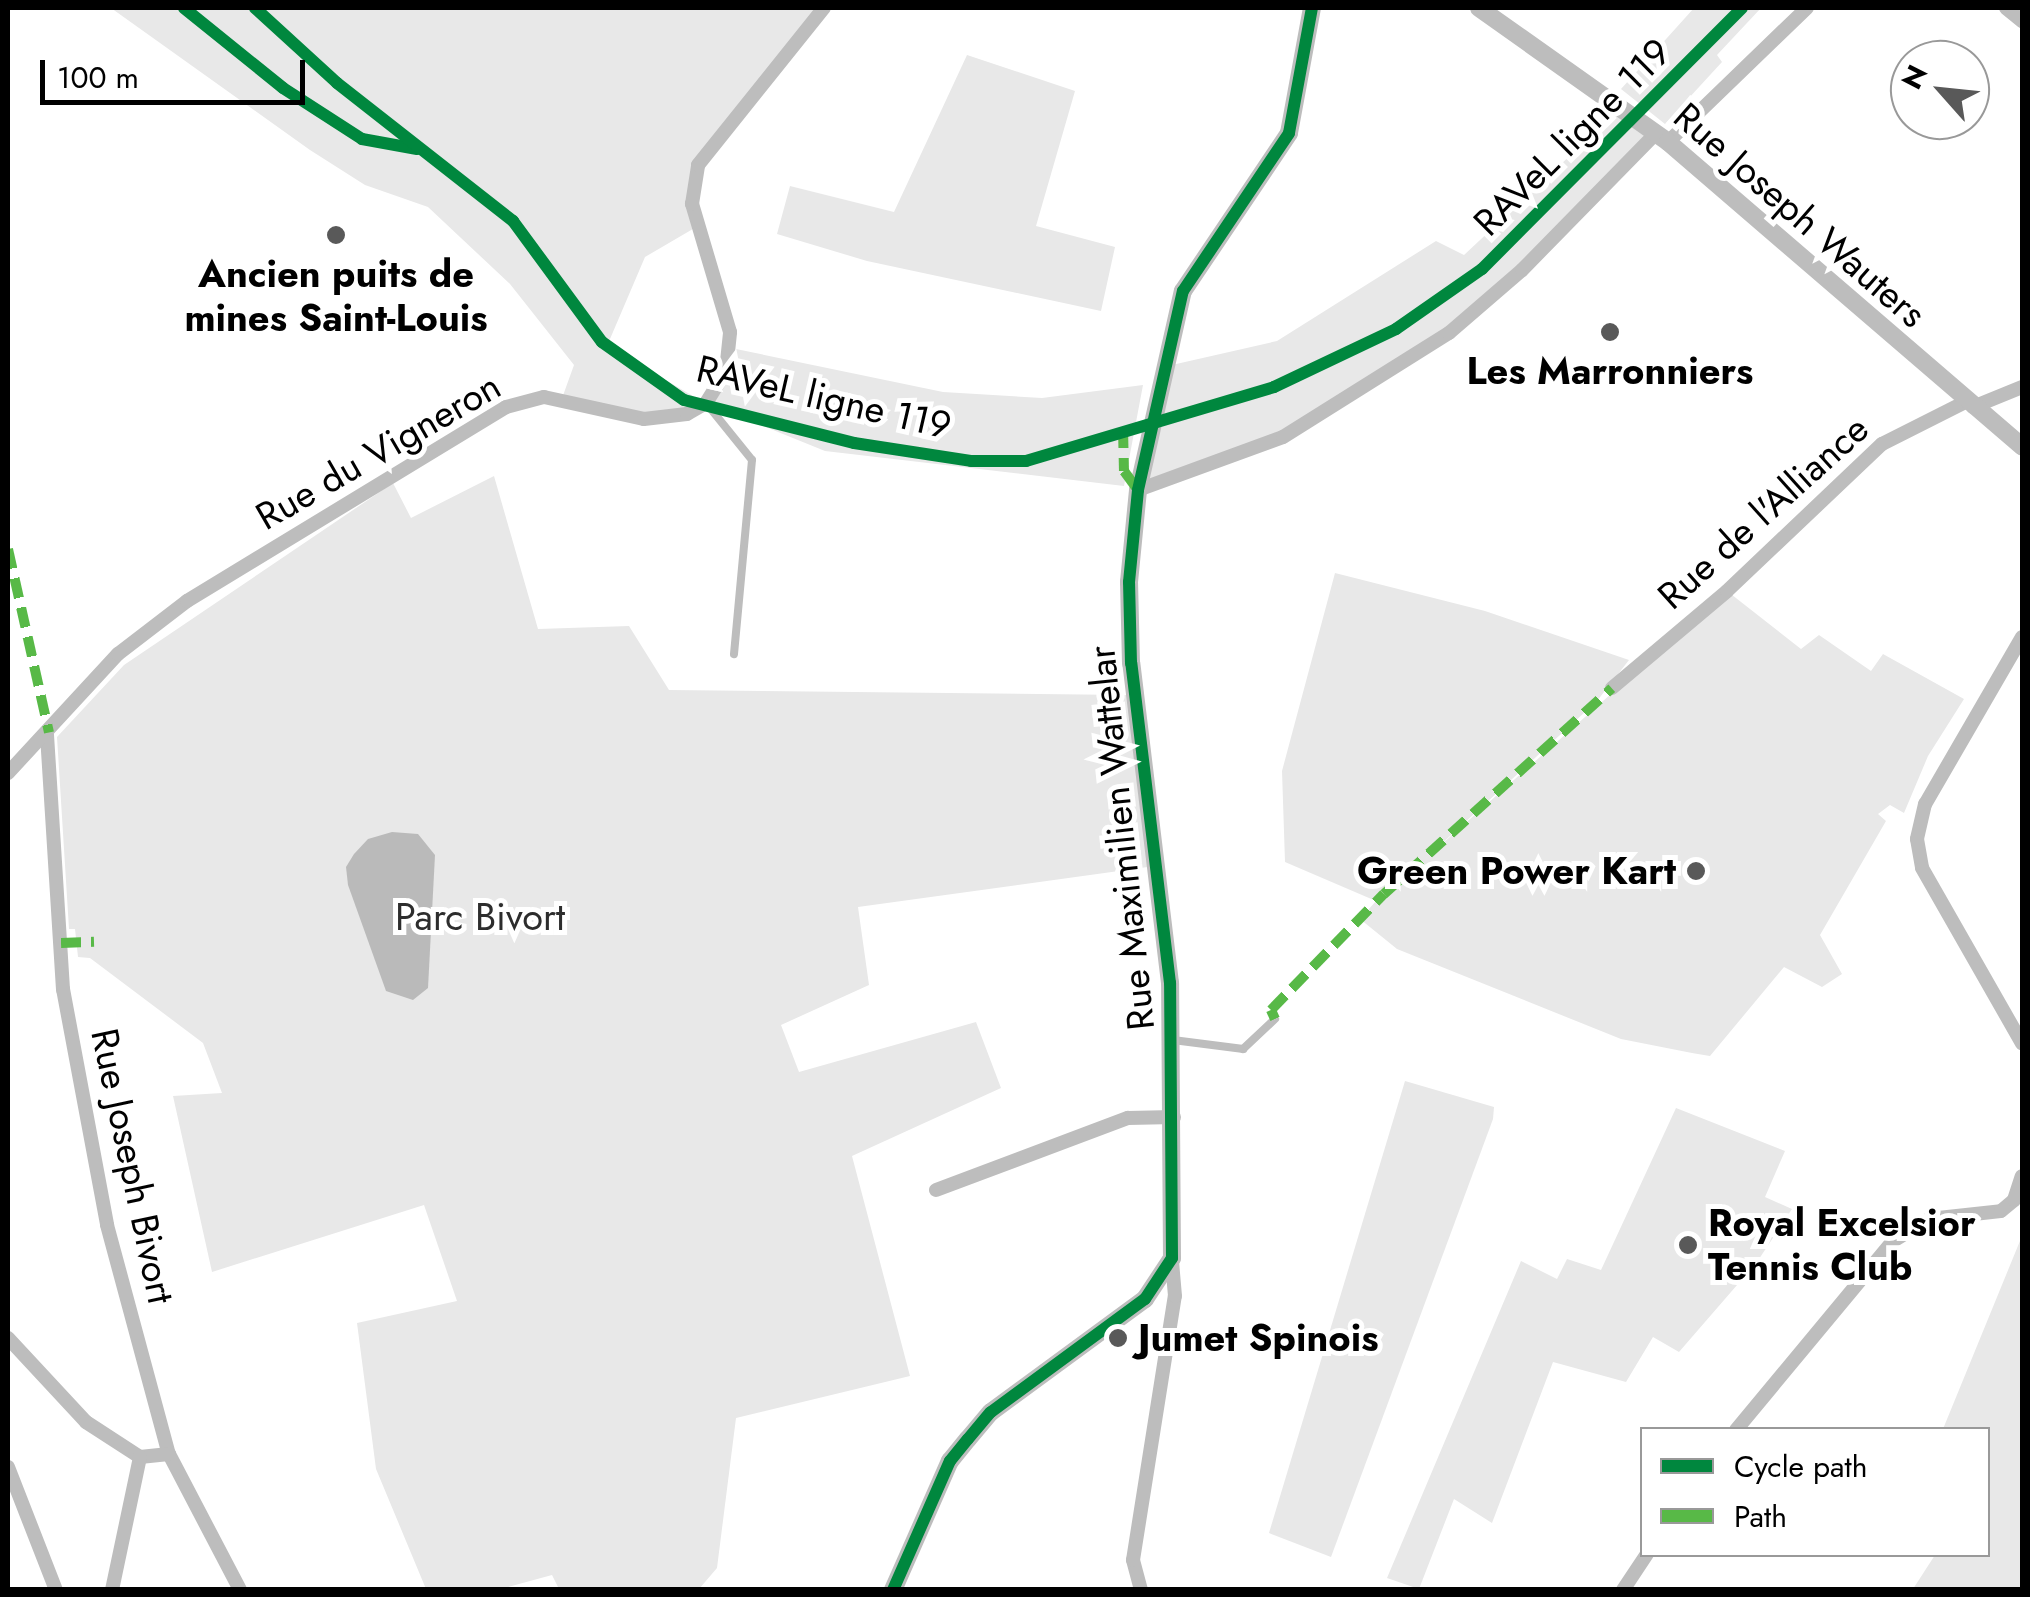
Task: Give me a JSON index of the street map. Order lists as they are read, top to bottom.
{
  "streets": {
    "street": [
      "Rue Joseph Wauters",
      "Rue du Vigneron",
      "Rue de l'Alliance",
      "Rue Maximilien Wattelar",
      "Rue Joseph Bivort"
    ],
    "cycle path": ["RAVeL ligne 119"]
  },
  "crossings": [
    ["Rue Joseph Wauters", "Rue de l'Alliance"],
    ["Rue du Vigneron", "Rue Joseph Bivort"]
  ],
  "parks": ["Parc Bivort"],
  "places": [
    "Ancien puits de mines Saint-Louis",
    "Les Marronniers",
    "Green Power Kart",
    "Royal Excelsior Tennis Club",
    "Jumet Spinois"
  ],
  "legend": ["Cycle path", "Path"],
  "scale_bar": "100 m",
  "north": "top left"
}
